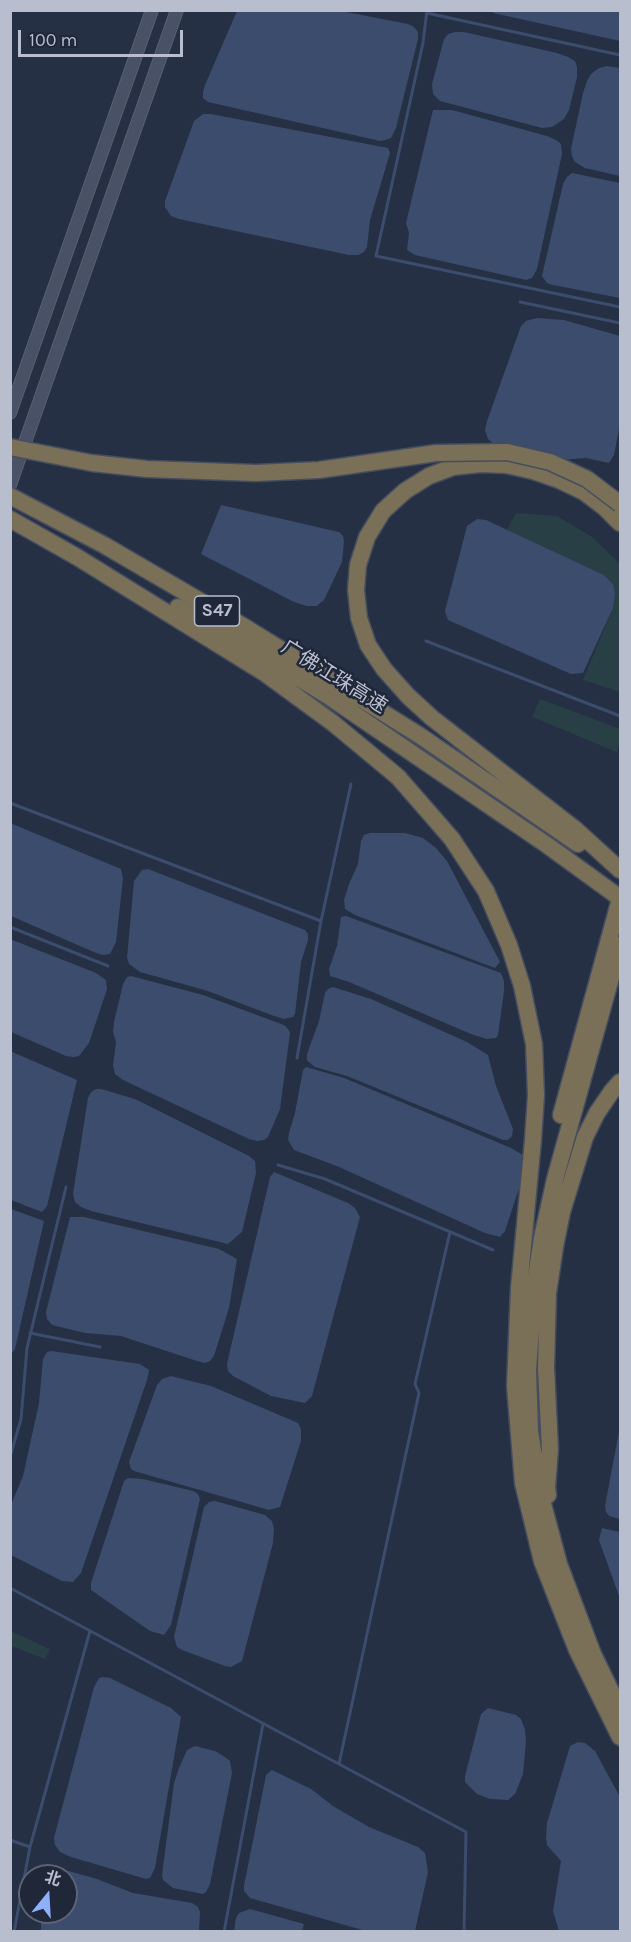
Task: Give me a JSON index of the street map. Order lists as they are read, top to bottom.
{
  "streets": {
    "highway": ["S47", "广佛江珠高速"]
  },
  "scale_bar": "100 m",
  "north": "top"
}
